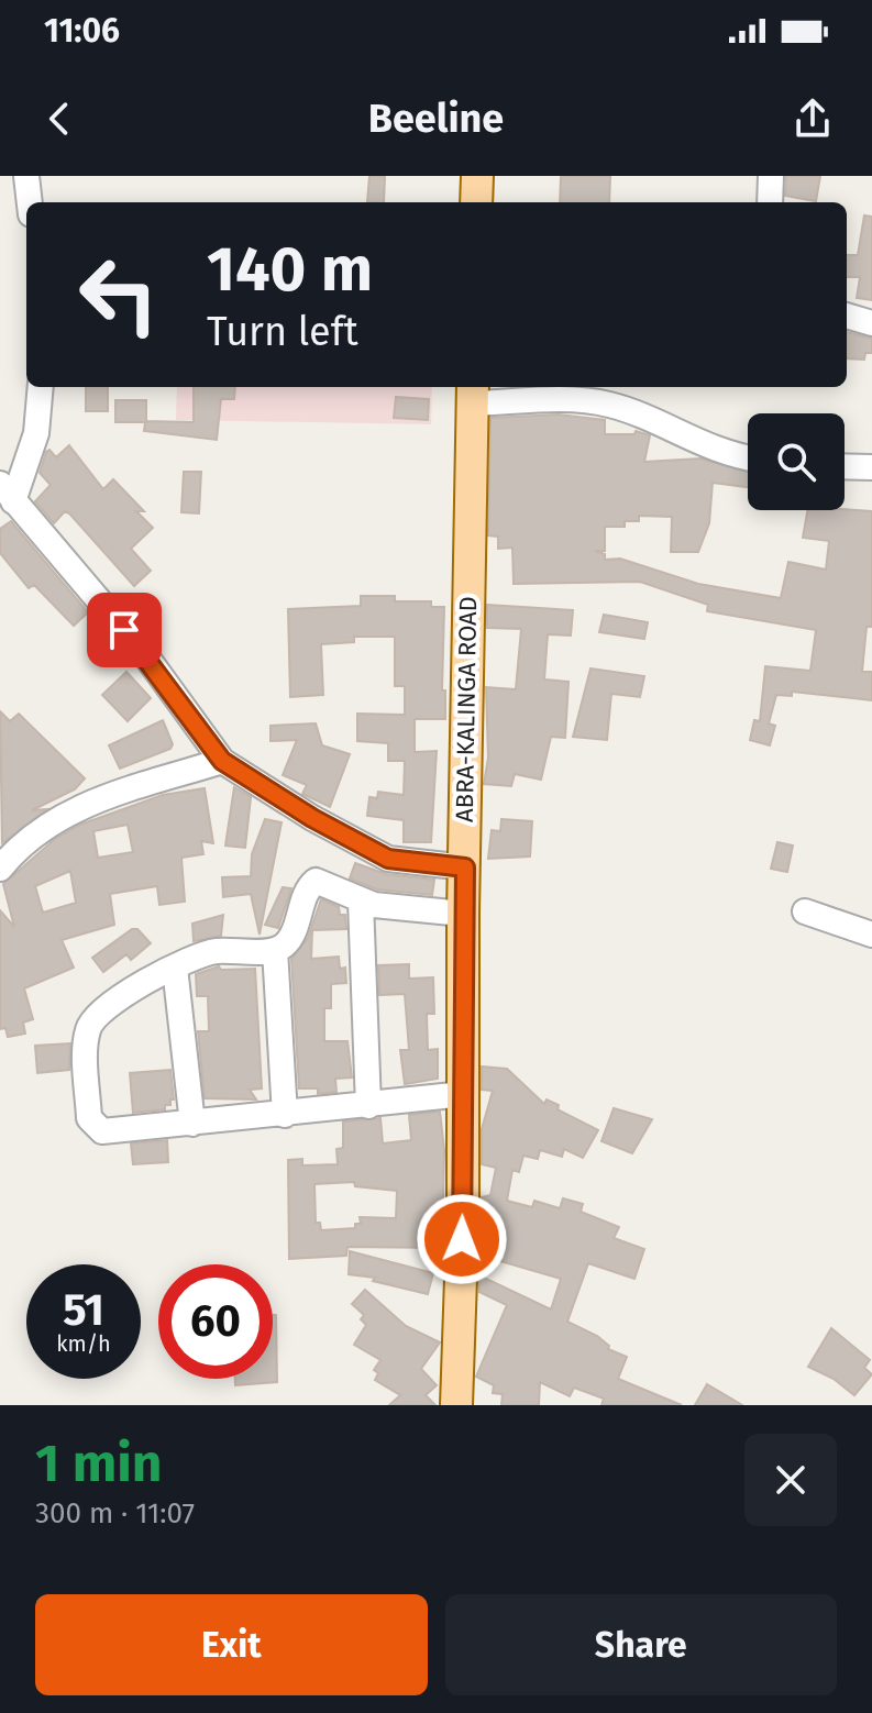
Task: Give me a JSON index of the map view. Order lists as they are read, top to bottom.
{
  "streets": {
    "main road": ["ABRA-KALINGA ROAD"]
  },
  "page": {
    "status": "11:06",
    "header": "Beeline",
    "turn": ["140 m", "Turn left"],
    "speed": "51 km/h",
    "limit": "60",
    "heading": ["1 min", "300 m · 11:07"],
    "buttons": ["Exit", "Share"]
  }
}
